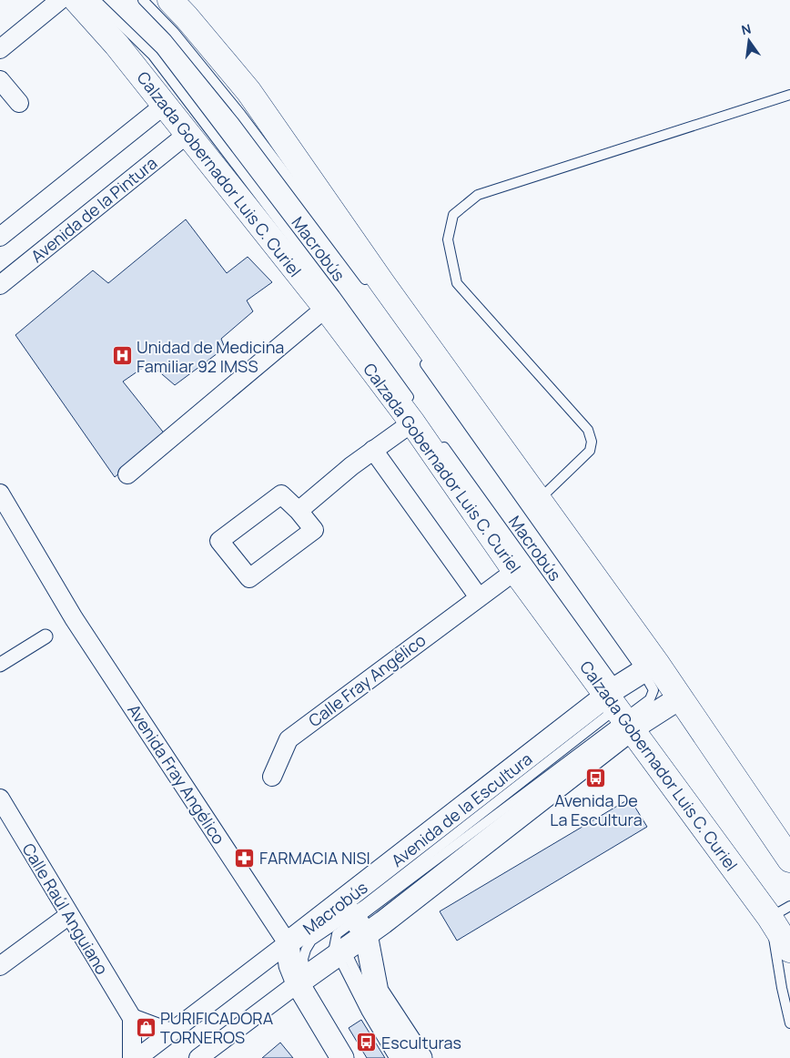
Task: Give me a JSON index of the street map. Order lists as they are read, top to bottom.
{
  "streets": {
    "main road": ["Calzada Gobernador Luis C. Curiel"],
    "street": [
      "Avenida de la Pintura",
      "Calle Fray Angélico",
      "Avenida Fray Angélico",
      "Avenida de la Escultura",
      "Calle Raúl Anguiano"
    ],
    "lane": ["Macrobús"]
  },
  "crossings": [
    ["Calzada Gobernador Luis C. Curiel", "Avenida de la Pintura"],
    ["Calzada Gobernador Luis C. Curiel", "Macrobús"],
    ["Calzada Gobernador Luis C. Curiel", "Calle Fray Angélico"],
    ["Calzada Gobernador Luis C. Curiel", "Avenida de la Escultura"],
    ["Macrobús", "Avenida Fray Angélico"],
    ["Macrobús", "Avenida de la Escultura"],
    ["Avenida Fray Angélico", "Avenida de la Escultura"]
  ],
  "places": {
    "hospital": ["Unidad de Medicina Familiar 92 IMSS"],
    "bus stop": ["Avenida De La Escultura", "Esculturas"],
    "pharmacy": ["FARMACIA NISI"],
    "shop": ["PURIFICADORA TORNEROS"]
  },
  "north": "top"
}
